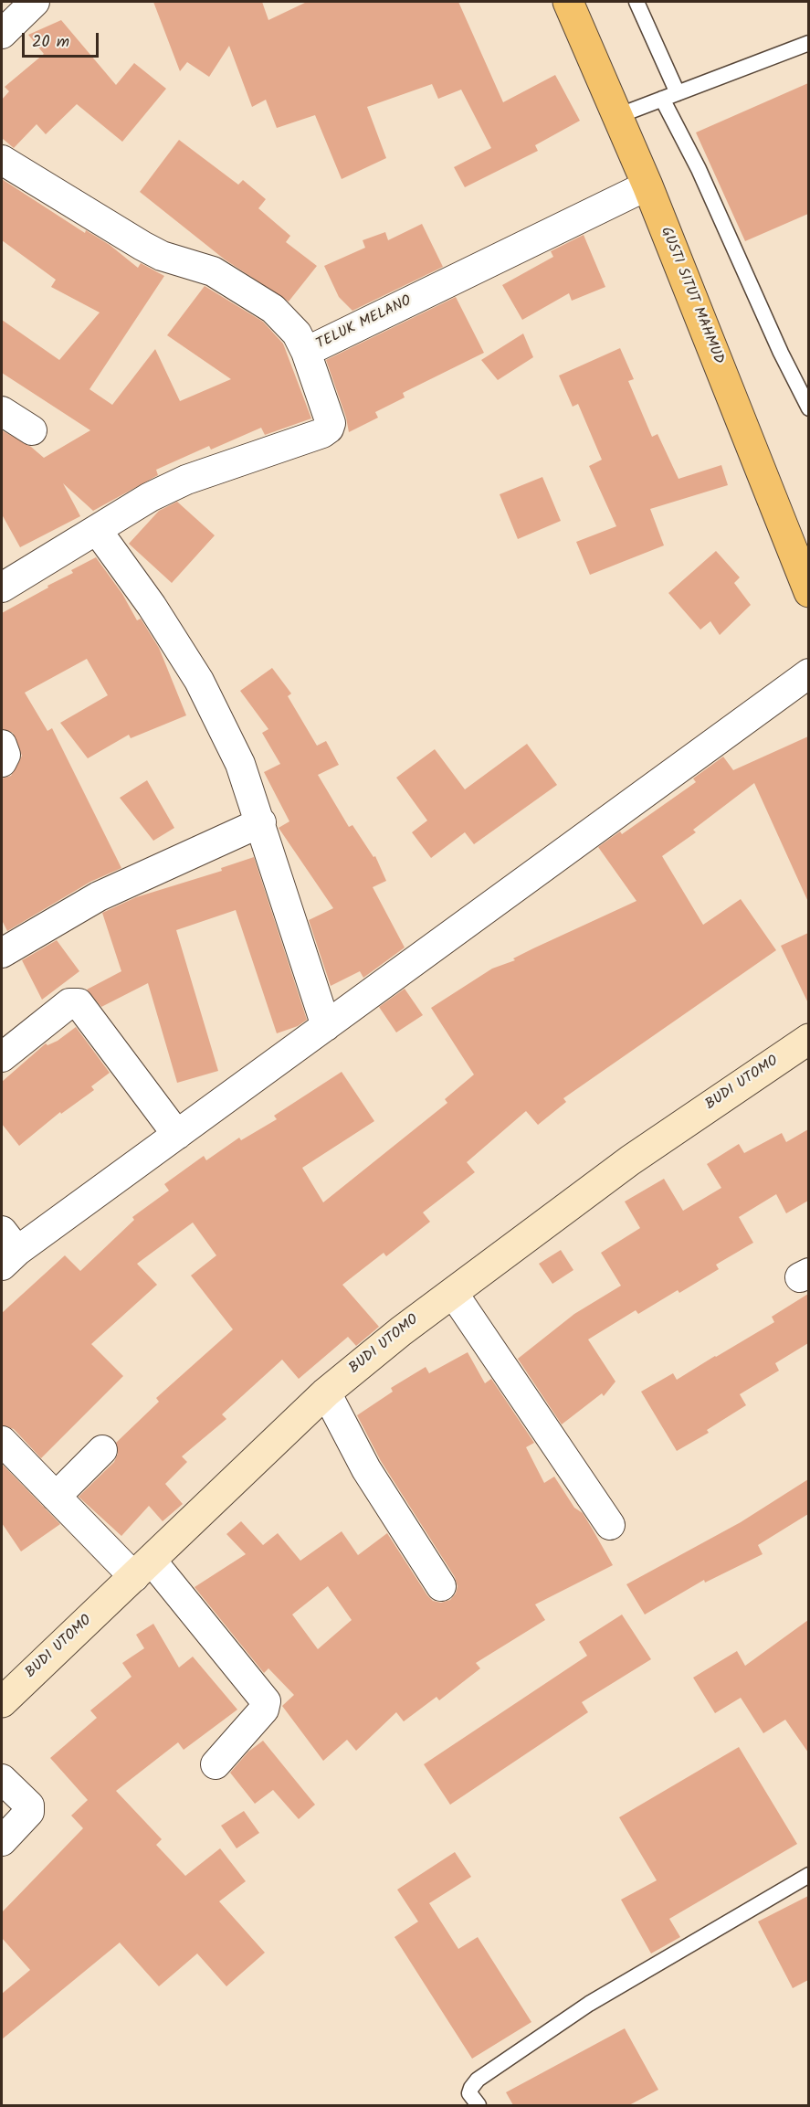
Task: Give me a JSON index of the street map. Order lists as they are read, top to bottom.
{
  "streets": {
    "highway": ["GUSTI SITUT MAHMUD"],
    "street": ["TELUK MELANO", "BUDI UTOMO"]
  },
  "crossings": [
    ["GUSTI SITUT MAHMUD", "TELUK MELANO"]
  ],
  "scale_bar": "20 m"
}
